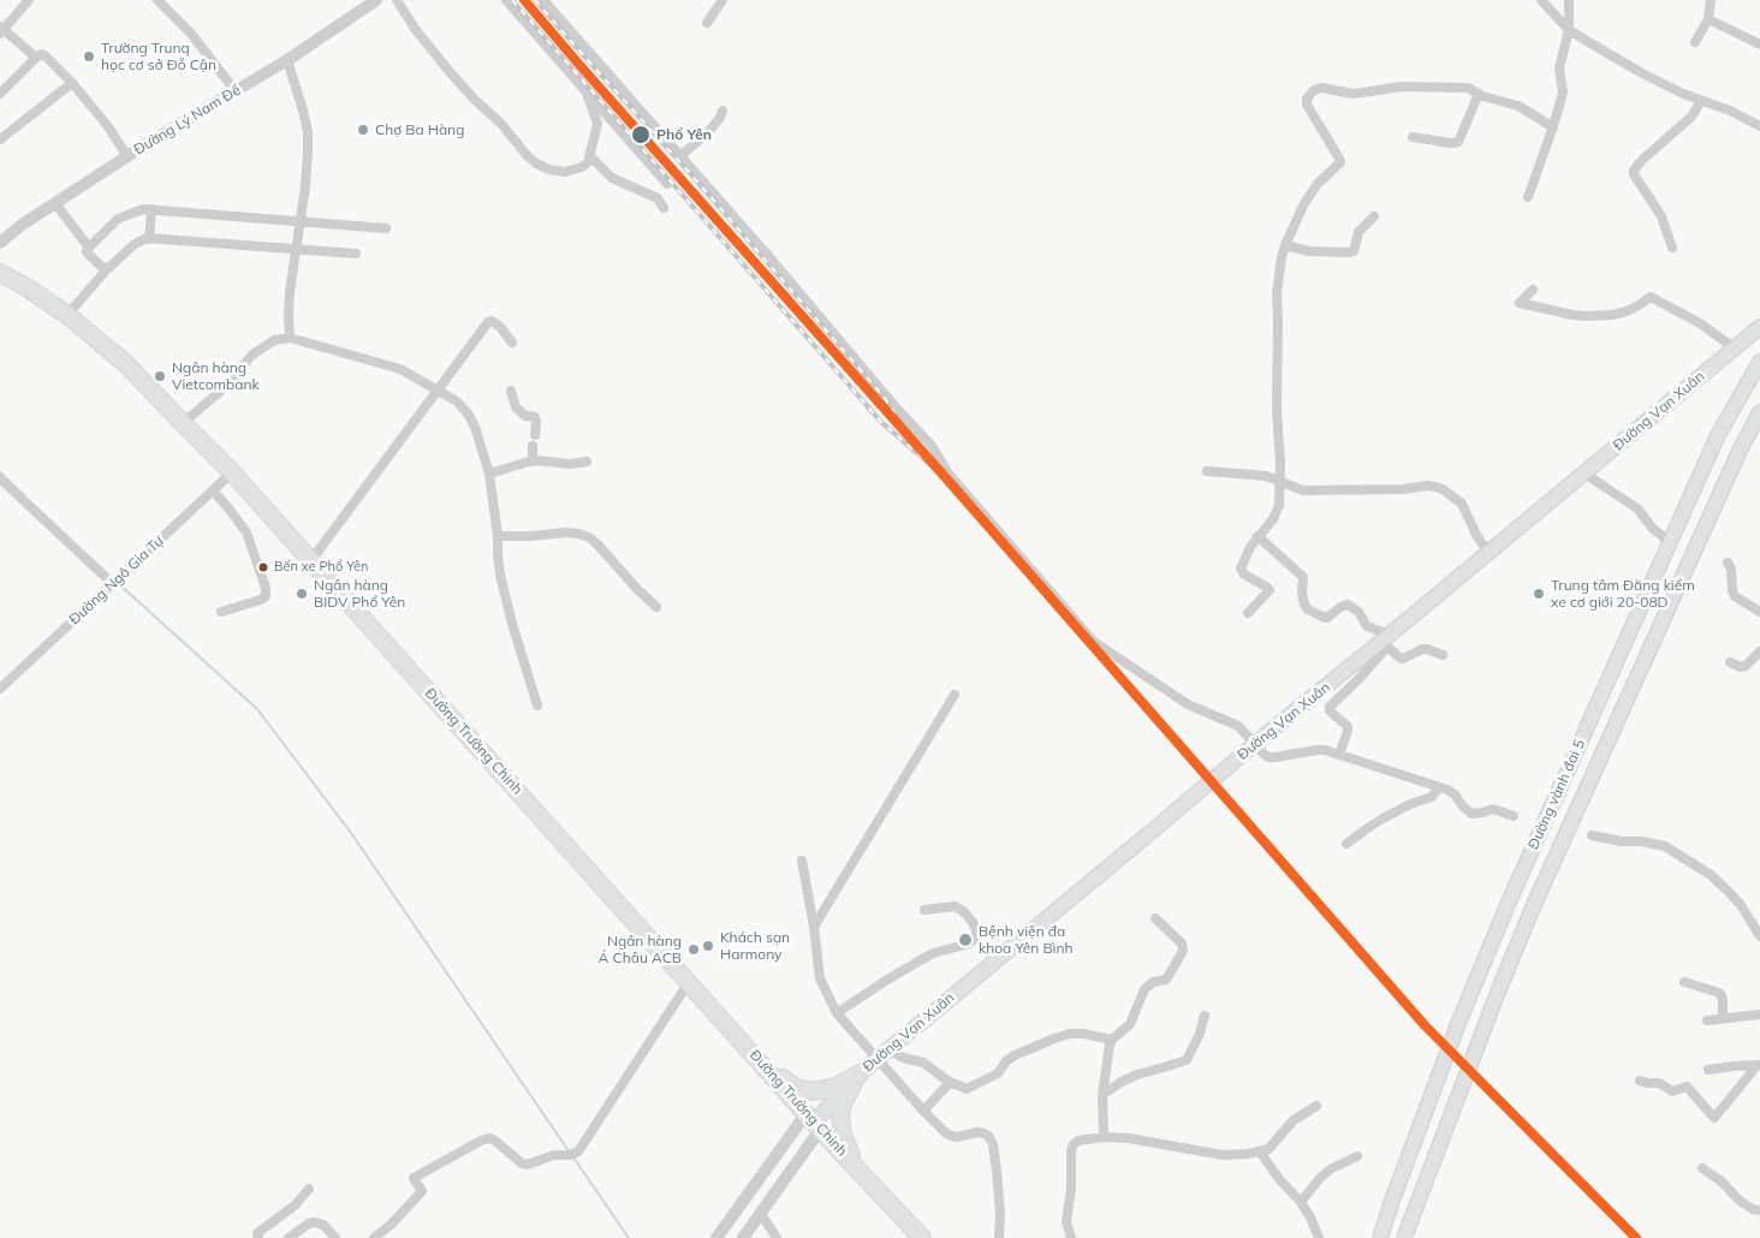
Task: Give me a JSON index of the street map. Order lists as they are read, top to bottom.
{
  "streets": {
    "highway": ["Đường Trường Chinh"],
    "main road": ["Đường Vạn Xuân", "Đường vành đai 5"],
    "street": ["Đường Lý Nam Đế", "Đường Ngô Gia Tự"]
  },
  "crossings": [
    ["Đường Vạn Xuân", "Đường Trường Chinh"],
    ["Đường Ngô Gia Tự", "Đường Trường Chinh"]
  ],
  "places": [
    "Trường Trung học cơ sở Đỗ Cận",
    "Chợ Ba Hàng",
    "Phổ Yên",
    "Ngân hàng Vietcombank",
    "Bến xe Phổ Yên",
    "Ngân hàng BIDV Phổ Yên",
    "Trung tâm Đăng kiểm xe cơ giới 20-08D",
    "Bệnh viện đa khoa Yên Bình",
    "Khách sạn Harmony",
    "Ngân hàng Á Châu ACB"
  ]
}
